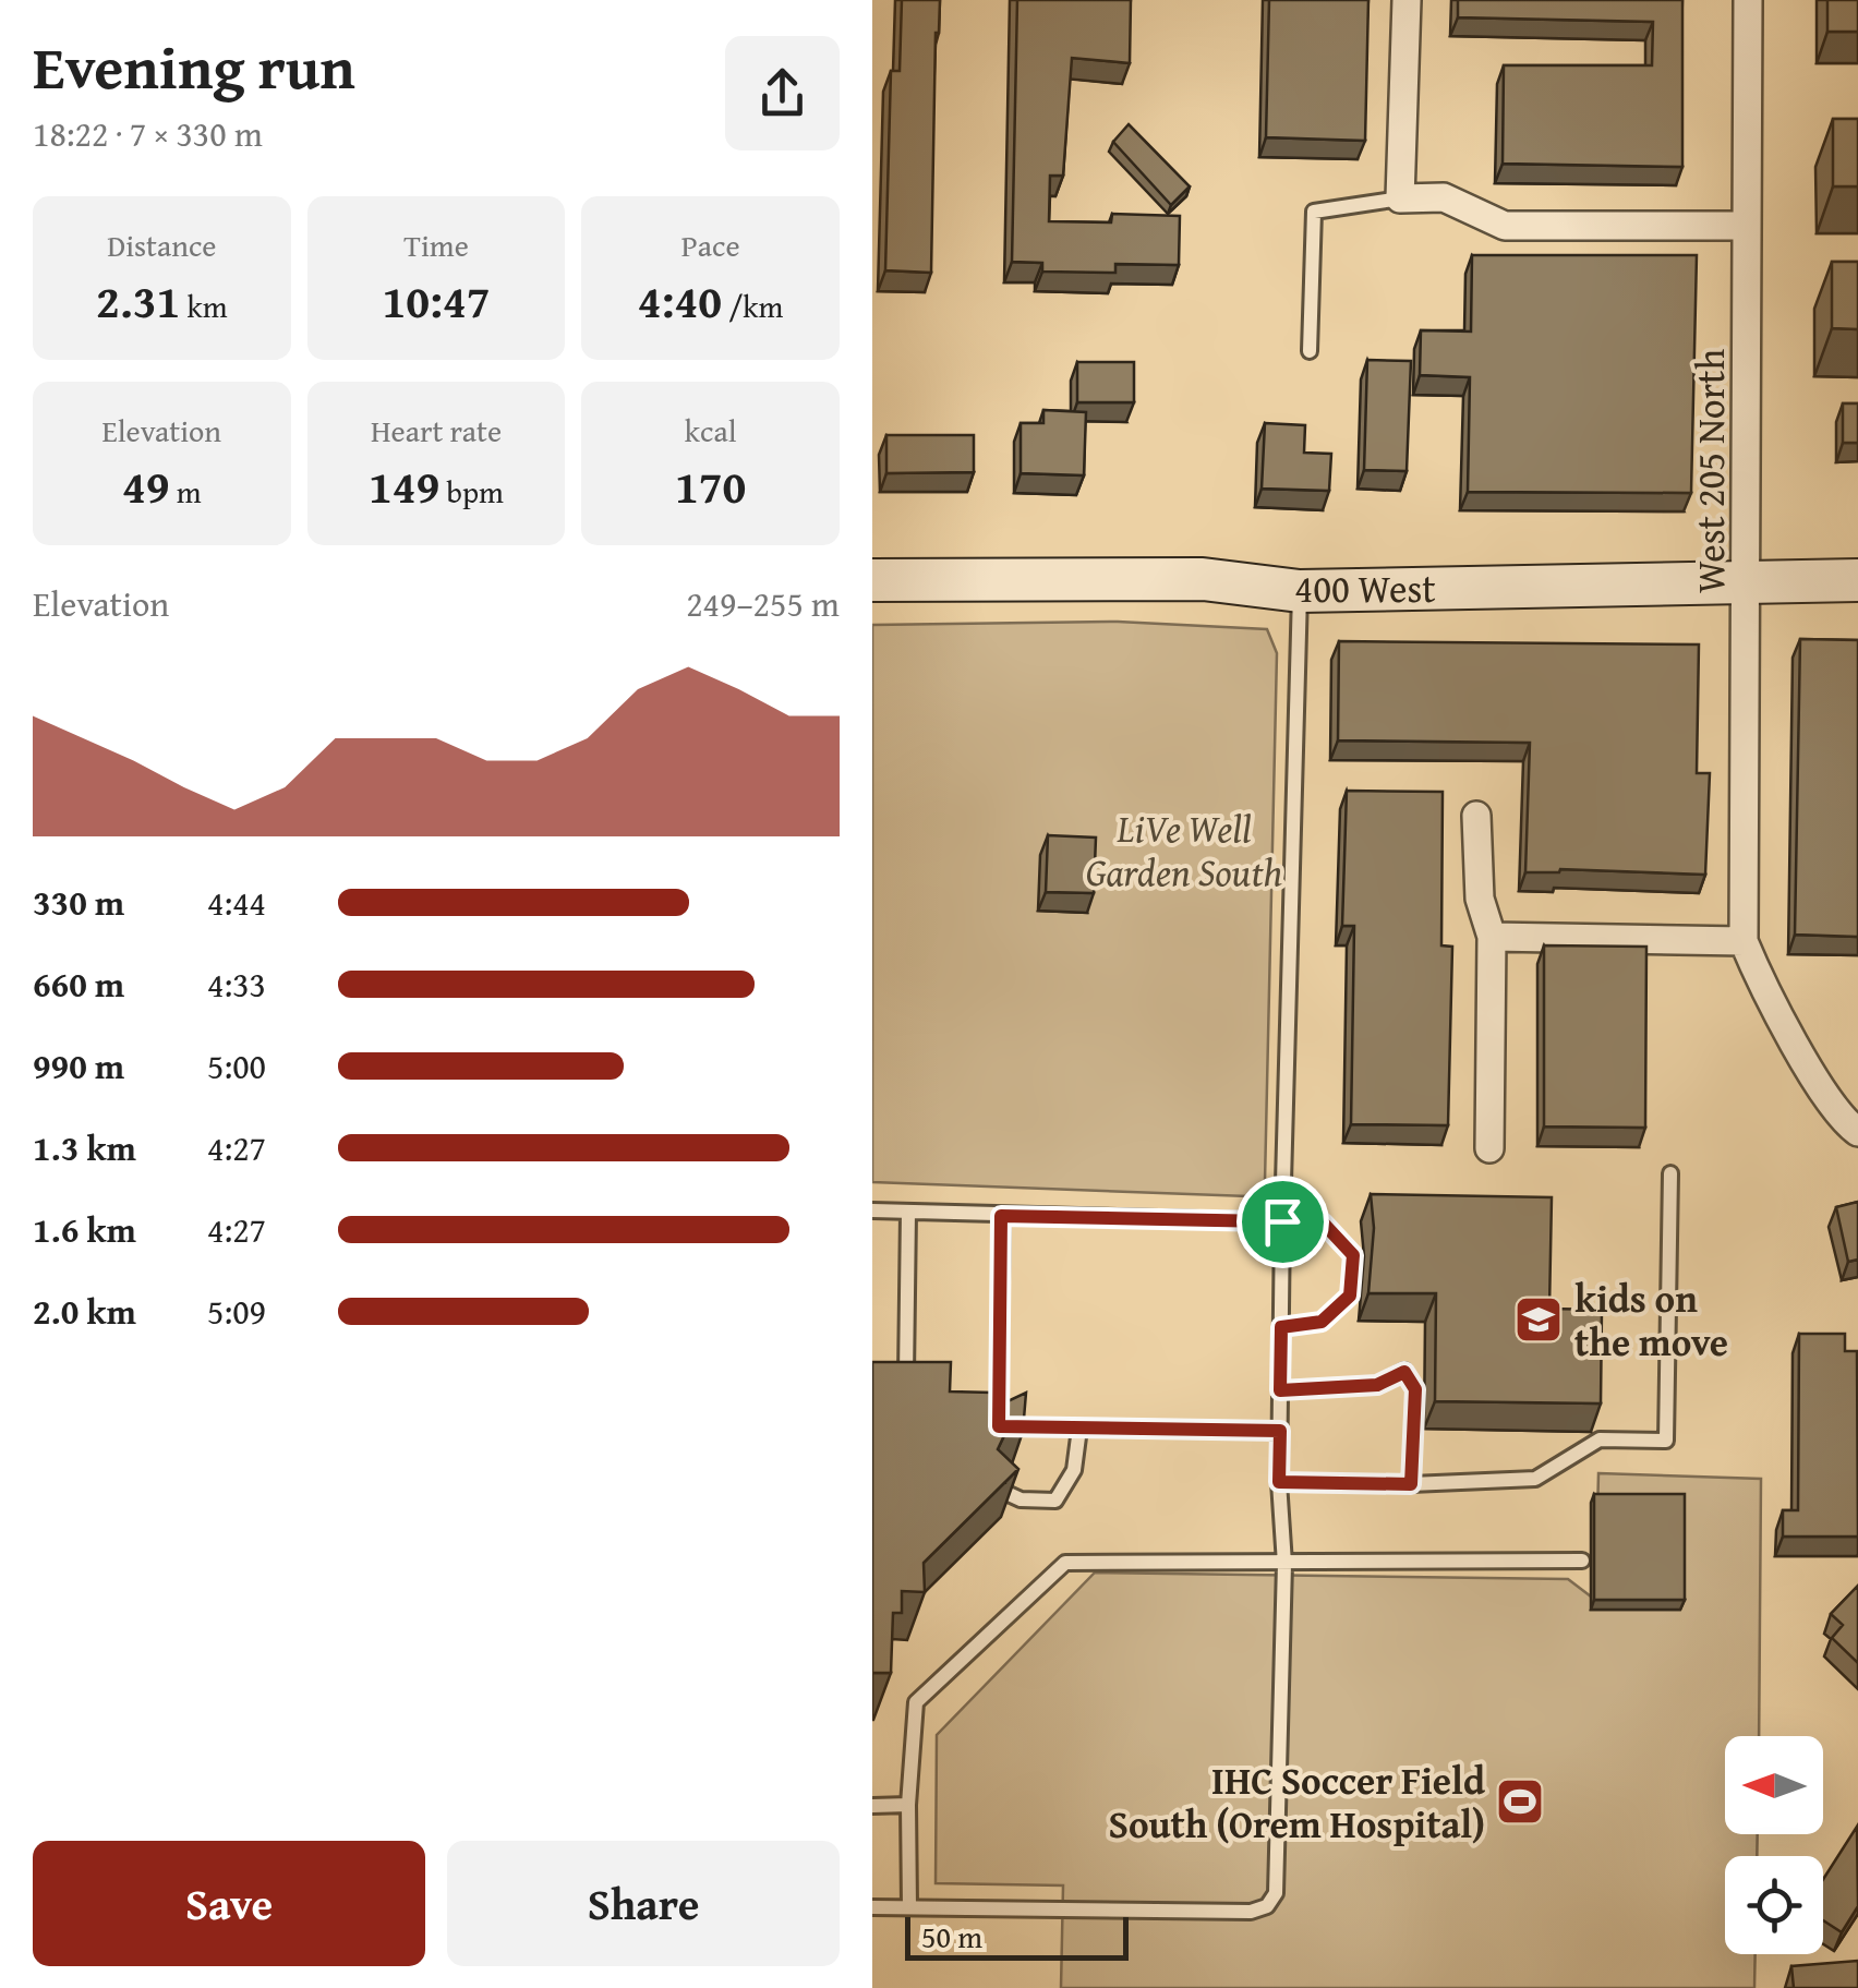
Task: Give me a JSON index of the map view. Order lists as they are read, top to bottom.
{
  "streets": {
    "main road": ["400 West"],
    "street": ["West 205 North"]
  },
  "crossings": [
    ["West 205 North", "400 West"]
  ],
  "parks": ["LiVe Well Garden South"],
  "places": {
    "school or university": ["kids on the move"],
    "sports": ["IHC Soccer Field South (Orem Hospital)"]
  },
  "scale_bar": "50 m",
  "north": "left",
  "page": {
    "heading": ["Evening run", "18:22 · 7 × 330 m"],
    "stats": [
      ["Distance", "2.31 km"],
      ["Time", "10:47"],
      ["Pace", "4:40 /km"],
      ["Elevation", "49 m"],
      ["Heart rate", "149 bpm"],
      ["kcal", "170"]
    ],
    "chart": ["Elevation", "249–255 m"],
    "list": [
      {
        "name": "330 m",
        "note": "4:44"
      },
      {
        "name": "660 m",
        "note": "4:33"
      },
      {
        "name": "990 m",
        "note": "5:00"
      },
      {
        "name": "1.3 km",
        "note": "4:27"
      },
      {
        "name": "1.6 km",
        "note": "4:27"
      },
      {
        "name": "2.0 km",
        "note": "5:09"
      }
    ],
    "buttons": ["Save", "Share"],
    "scale": "50 m"
  }
}
